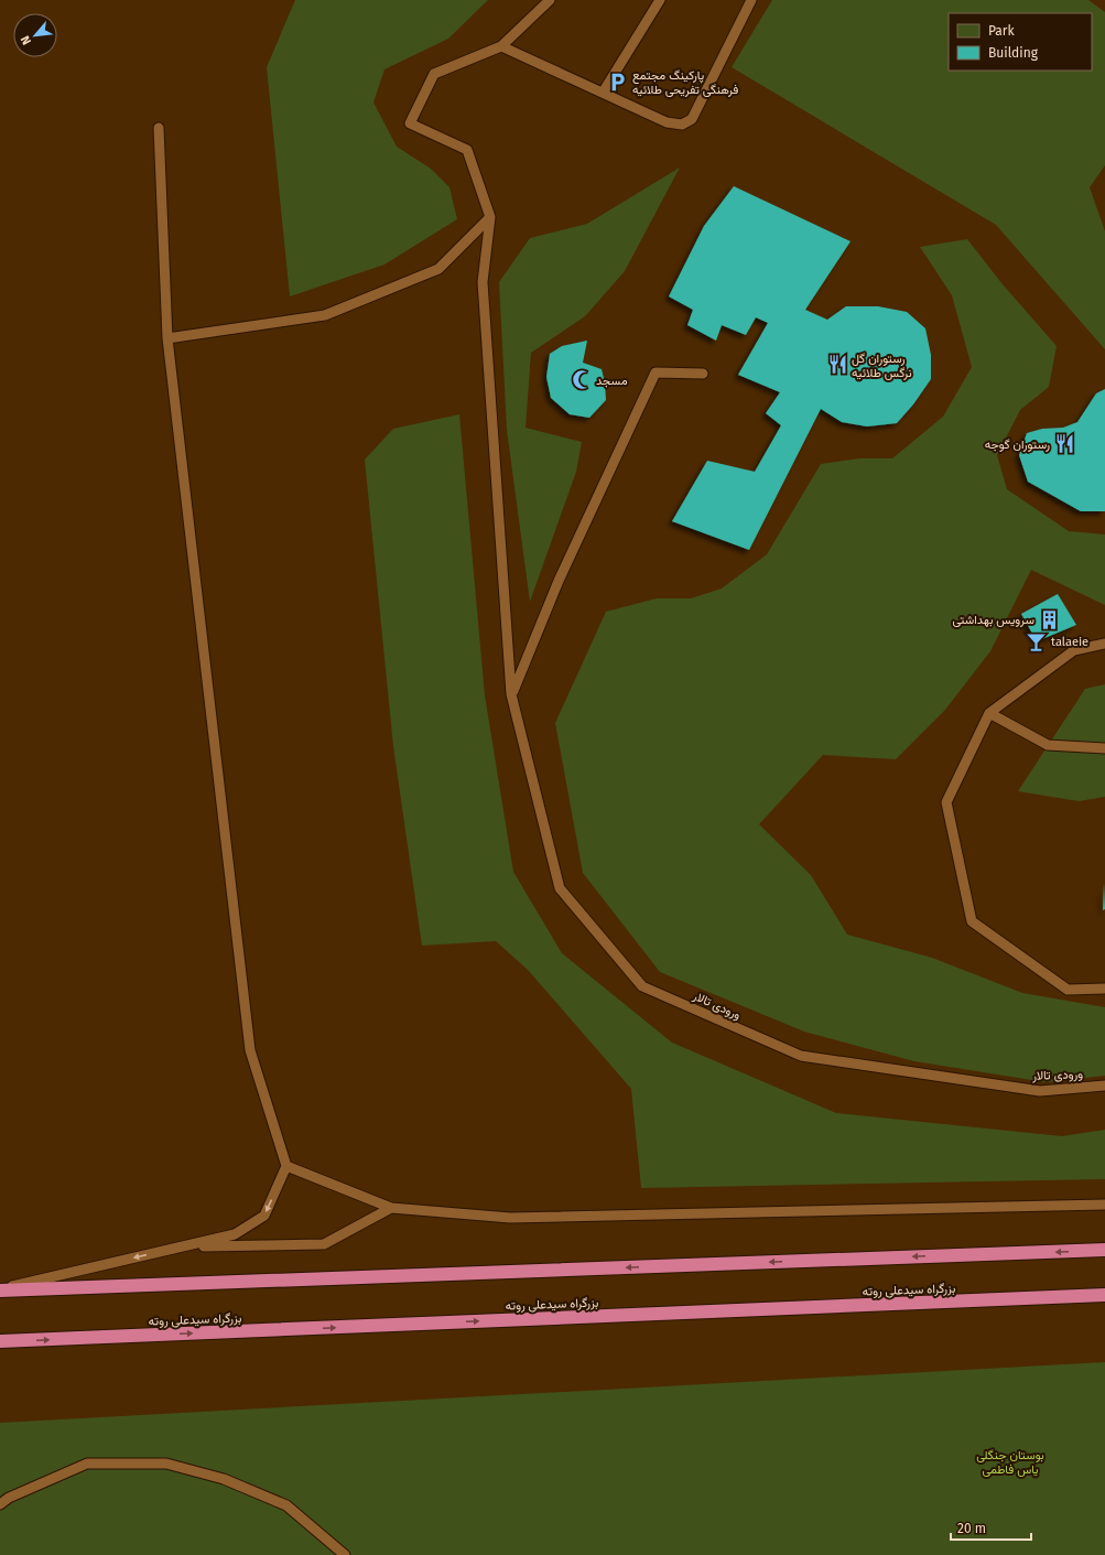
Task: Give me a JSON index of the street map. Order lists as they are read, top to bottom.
{
  "streets": {
    "highway": ["بزرگراه سیدعلی روته"],
    "lane": ["ورودی تالار"]
  },
  "parks": ["بوستان جنگلی یاس فاطمی"],
  "places": {
    "parking": ["پارکینگ مجتمع فرهنگی تفریحی طلائیه"],
    "restaurant": ["رستوران گل نرگس طلائیه", "رستوران گوجه"],
    "mosque": ["مسجد"],
    "building": ["سرویس بهداشتی"],
    "bar": ["talaeie"]
  },
  "legend": ["Park", "Building"],
  "scale_bar": "20 m",
  "north": "bottom left"
}
